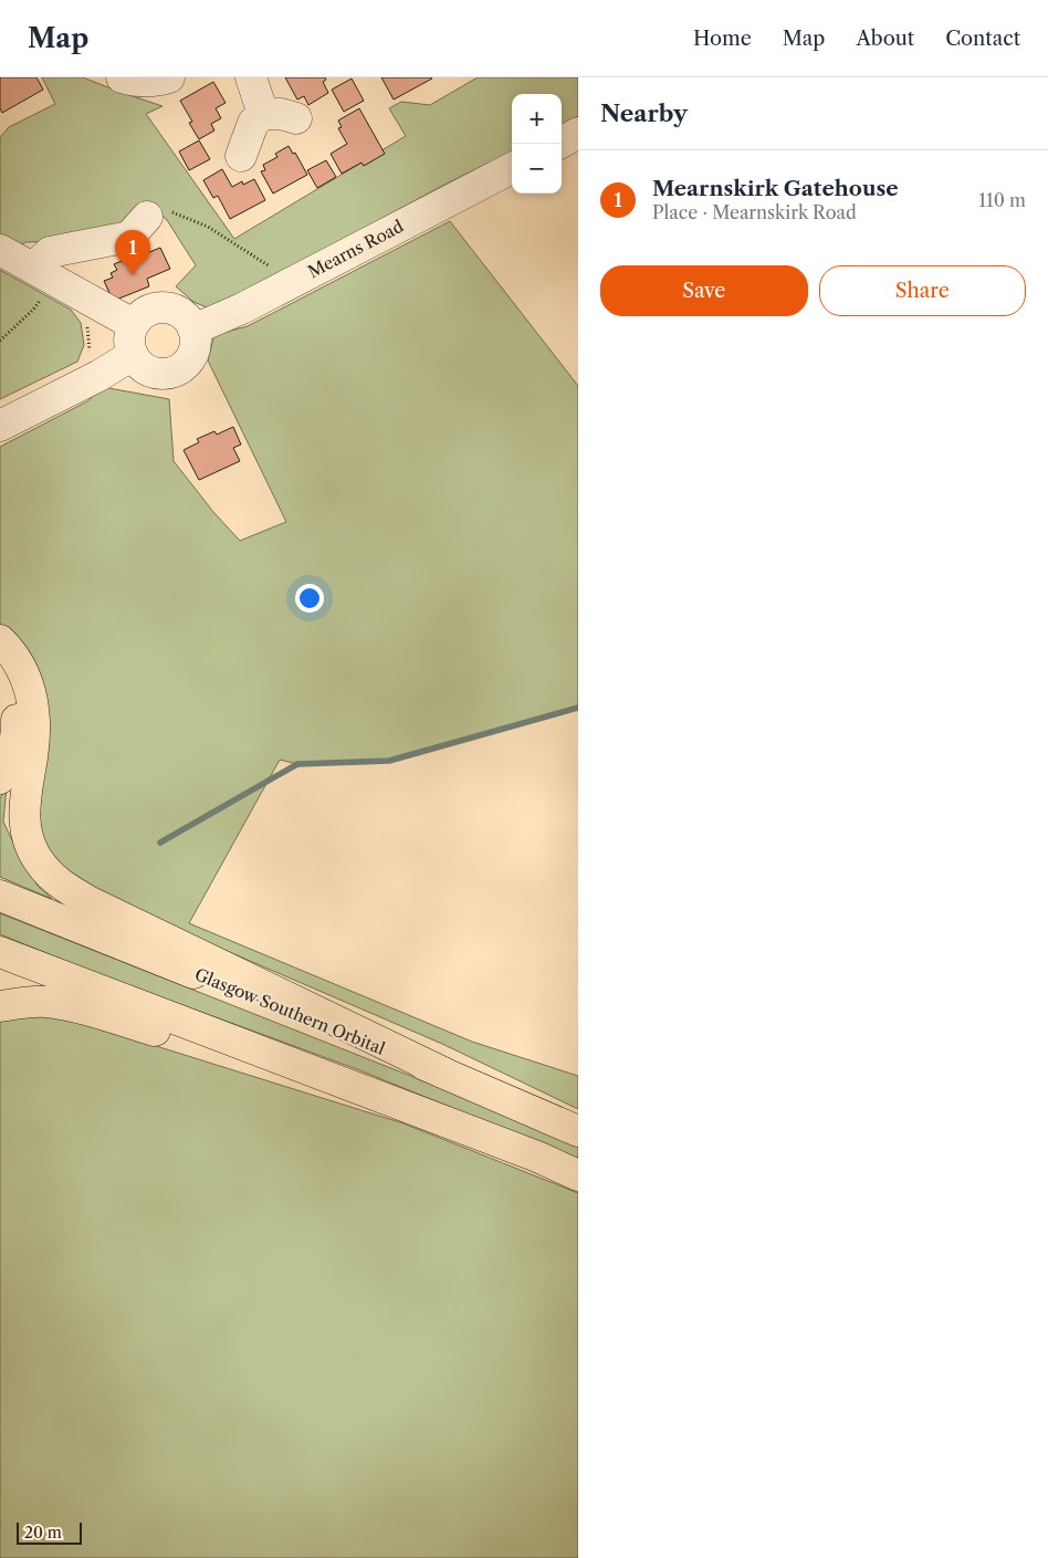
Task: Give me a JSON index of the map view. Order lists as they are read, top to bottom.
{
  "streets": {
    "highway": ["Glasgow Southern Orbital"],
    "street": ["Mearns Road"]
  },
  "scale_bar": "20 m",
  "page": {
    "header": "Map",
    "nav": [
      "Home",
      "Map",
      "About",
      "Contact"
    ],
    "heading": "Nearby",
    "map_buttons": ["+", "−"],
    "list": [
      {
        "mark": "1",
        "name": "Mearnskirk Gatehouse",
        "note": "Place · Mearnskirk Road",
        "value": "110 m"
      }
    ],
    "pins": "1",
    "buttons": ["Save", "Share"],
    "scale": "20 m"
  }
}
